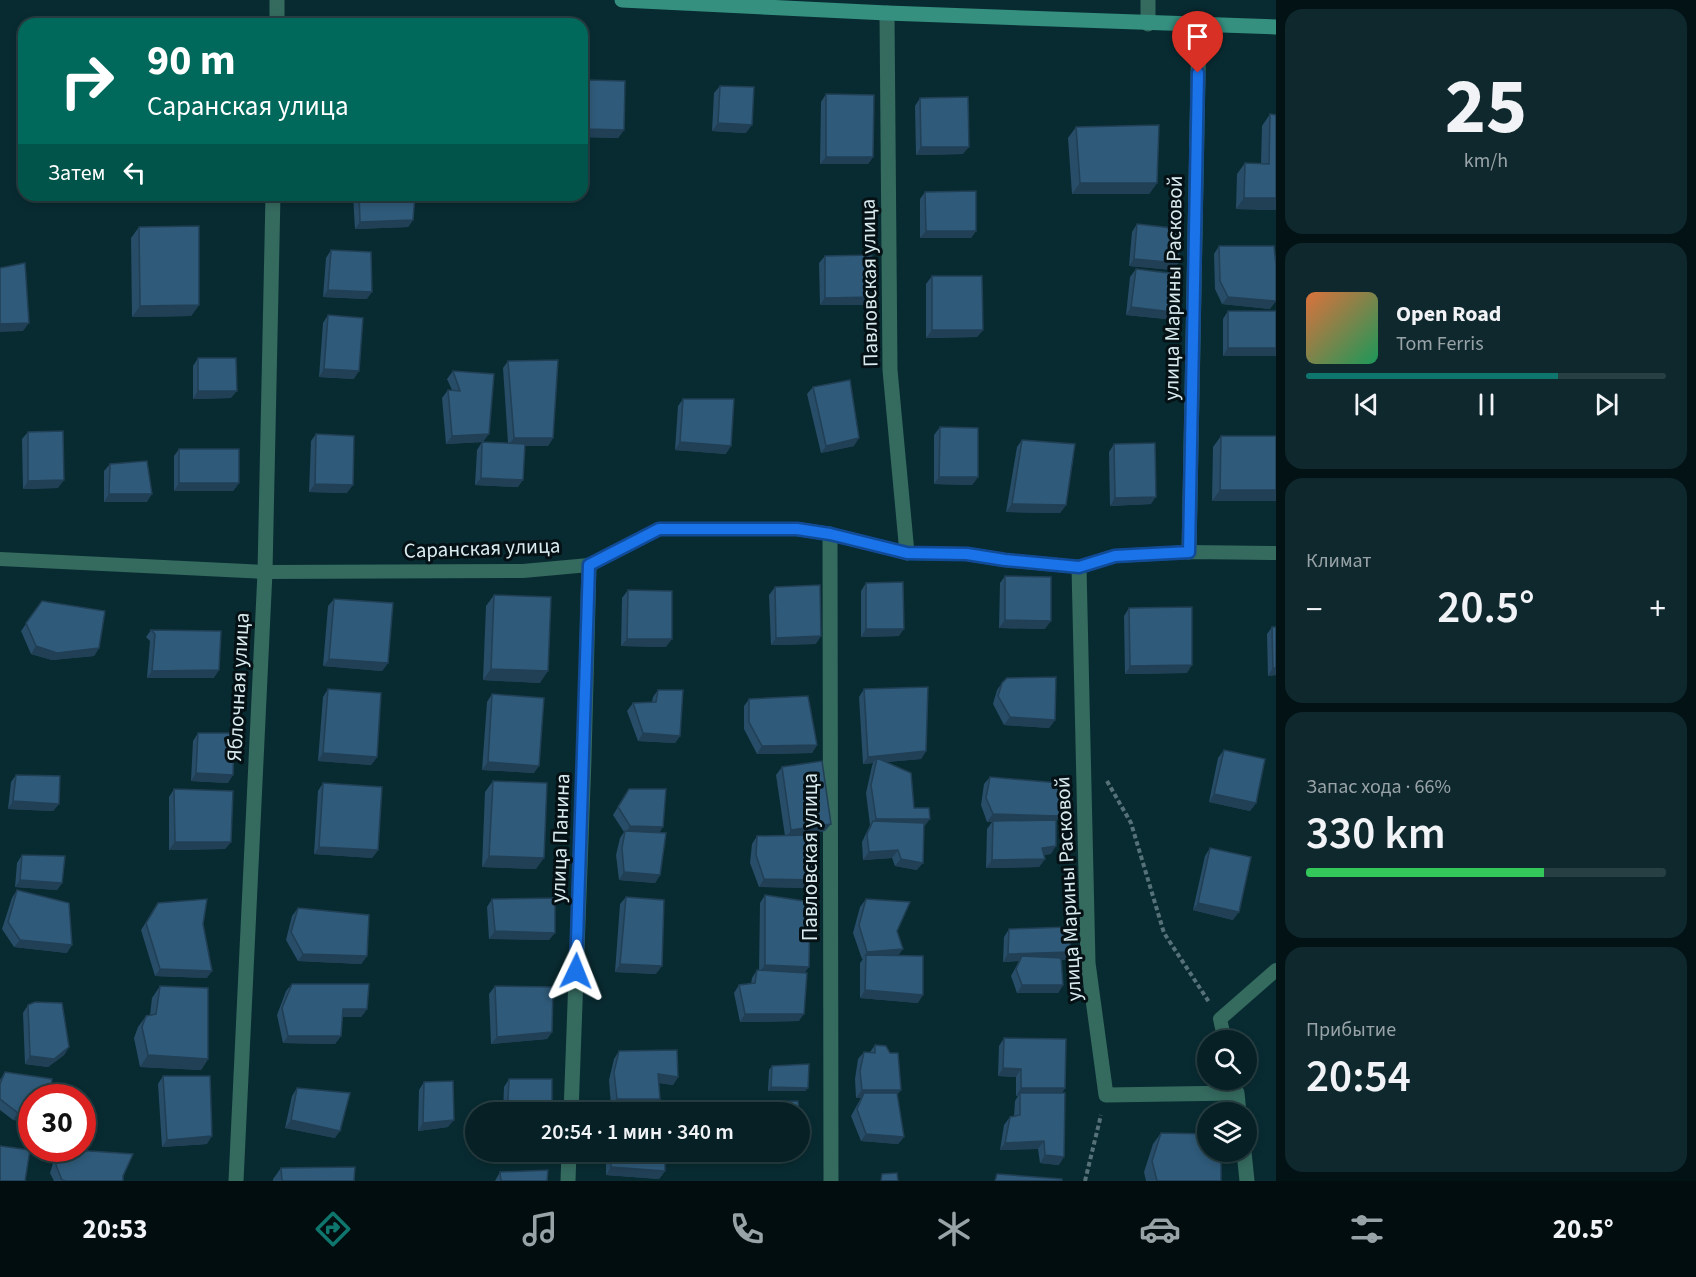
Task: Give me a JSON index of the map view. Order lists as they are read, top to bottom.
{
  "streets": {
    "street": [
      "Павловская улица",
      "улица Марины Расковой",
      "Яблочная улица",
      "улица Панина"
    ],
    "lane": ["Саранская улица"]
  },
  "crossings": [
    ["Павловская улица", "Саранская улица"],
    ["улица Марины Расковой", "Саранская улица"],
    ["Саранская улица", "Яблочная улица"],
    ["Саранская улица", "улица Панина"]
  ],
  "page": {
    "tile": [
      ["25", "km/h"],
      "Климат",
      ["Запас хода · 66%", "330 km"],
      ["Прибытие", "20:54"]
    ],
    "turn": ["90 m", "Саранская улица"],
    "then": "Затем",
    "song": ["Open Road", "Tom Ferris"],
    "heat": ["−", "20.5°", "+"],
    "limit": "30",
    "trip": "20:54 · 1 мин · 340 m",
    "tabs": ["20:53", "20.5°"]
  }
}
